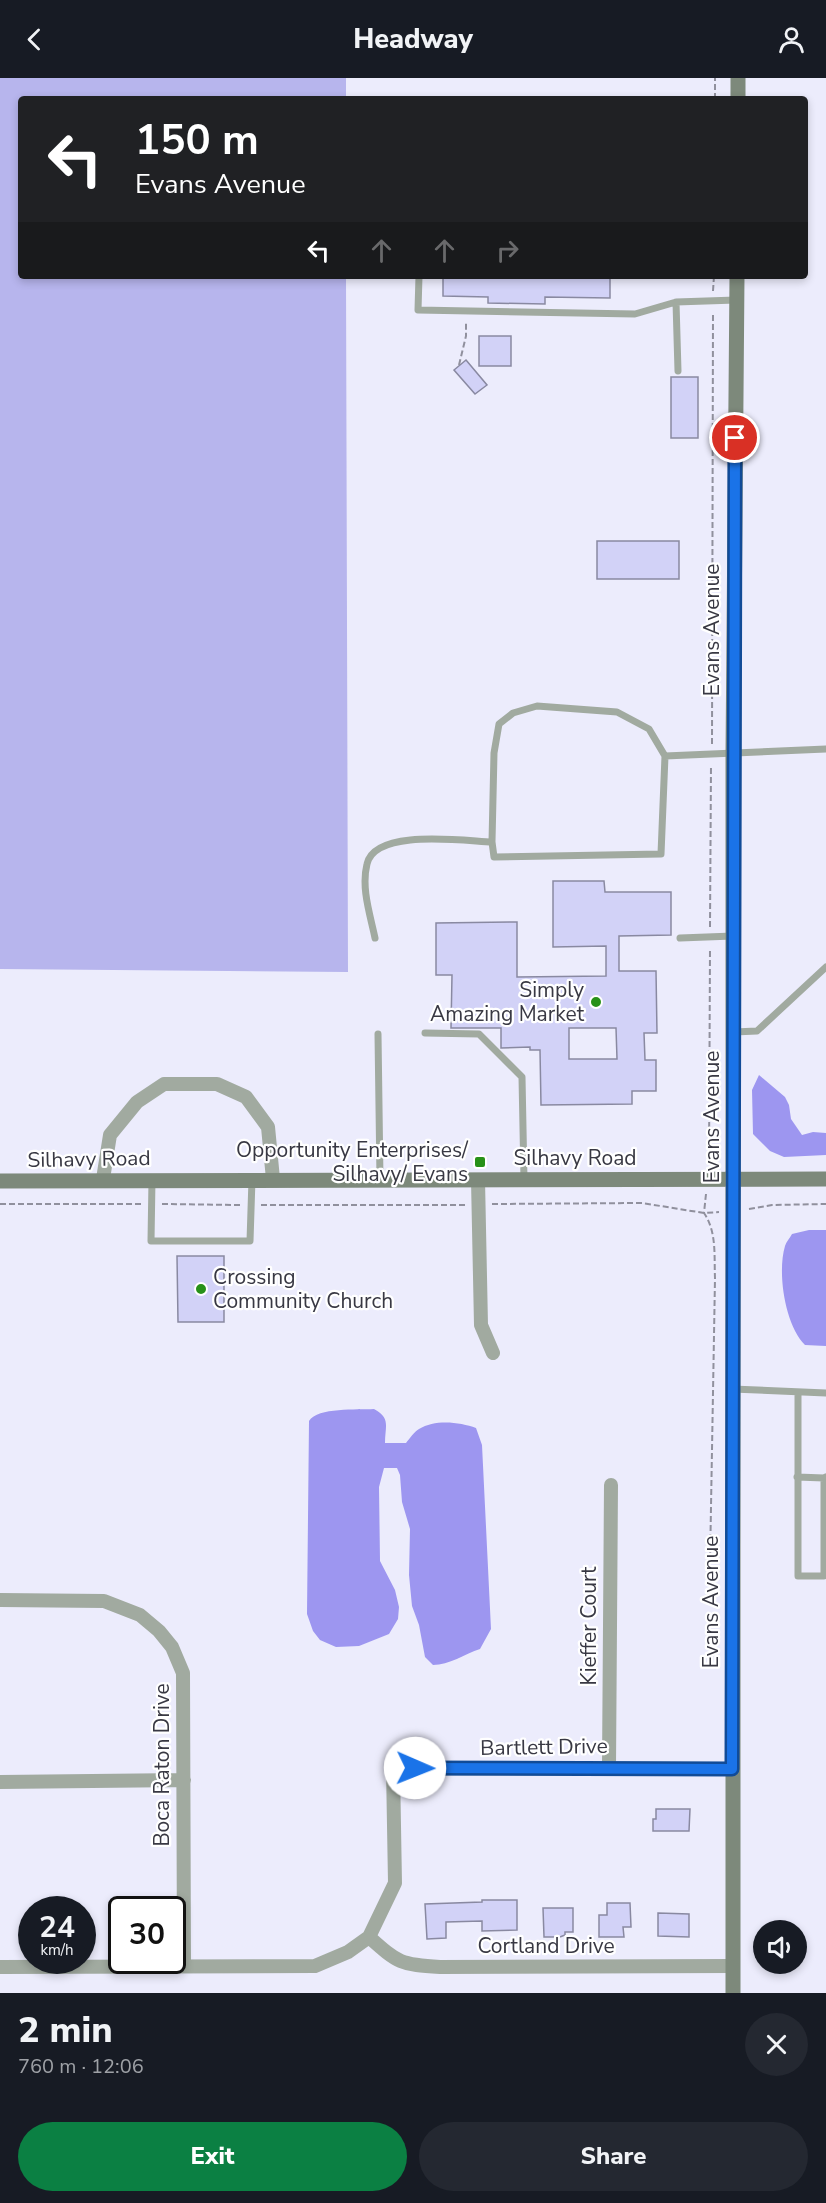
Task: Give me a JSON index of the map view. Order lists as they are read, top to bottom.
{
  "streets": {
    "street": [
      "Evans Avenue",
      "Silhavy Road",
      "Kieffer Court",
      "Bartlett Drive",
      "Boca Raton Drive",
      "Cortland Drive"
    ]
  },
  "crossings": [
    ["Evans Avenue", "Silhavy Road"],
    ["Evans Avenue", "Bartlett Drive"],
    ["Evans Avenue", "Cortland Drive"],
    ["Kieffer Court", "Bartlett Drive"],
    ["Bartlett Drive", "Cortland Drive"]
  ],
  "places": {
    "other": ["Simply Amazing Market", "Crossing Community Church"],
    "transit": ["Opportunity Enterprises/ Silhavy/ Evans"]
  },
  "page": {
    "header": "Headway",
    "turn": ["150 m", "Evans Avenue"],
    "speed": "24 km/h",
    "limit": "30",
    "heading": ["2 min", "760 m · 12:06"],
    "buttons": ["Exit", "Share"]
  }
}
